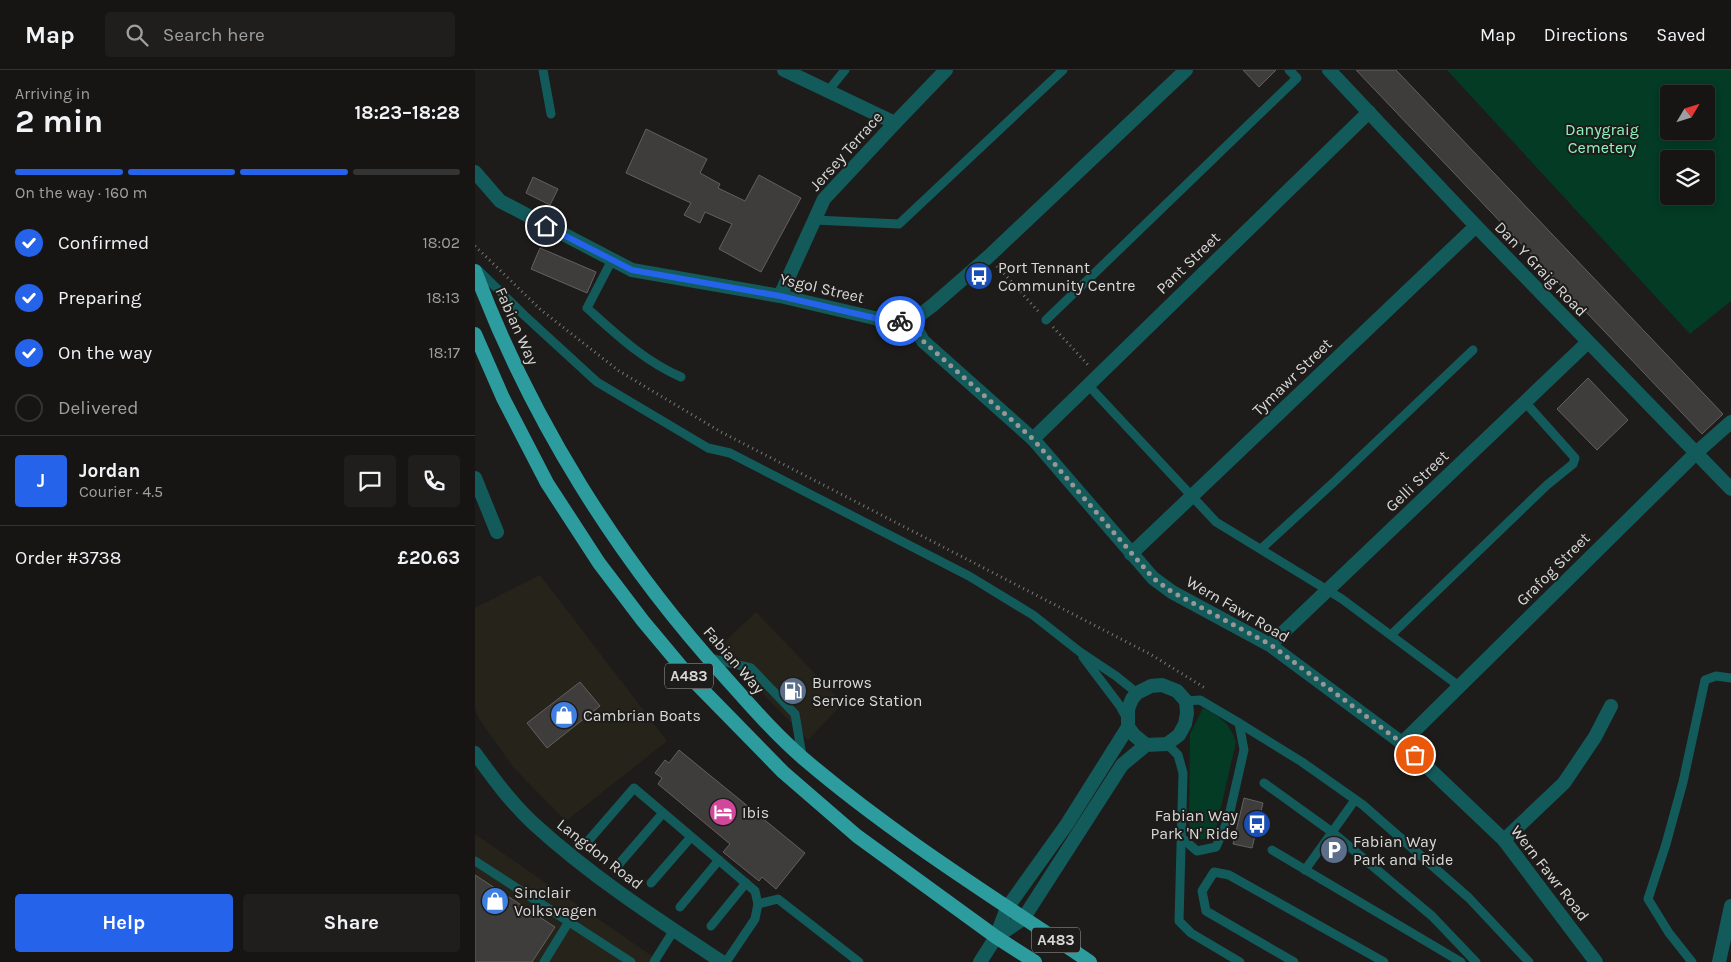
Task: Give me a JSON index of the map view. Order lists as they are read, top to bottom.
{
  "streets": {
    "highway": ["Fabian Way", "A483"],
    "street": [
      "Jersey Terrace",
      "Pant Street",
      "Dan Y Graig Road",
      "Ysgol Street",
      "Tymawr Street",
      "Gelli Street",
      "Grafog Street",
      "Wern Fawr Road",
      "Langdon Road"
    ]
  },
  "crossings": [
    ["Jersey Terrace", "Ysgol Street"],
    ["Pant Street", "Dan Y Graig Road"],
    ["Pant Street", "Wern Fawr Road"],
    ["Dan Y Graig Road", "Tymawr Street"],
    ["Dan Y Graig Road", "Gelli Street"],
    ["Dan Y Graig Road", "Grafog Street"],
    ["Ysgol Street", "Wern Fawr Road"],
    ["Tymawr Street", "Wern Fawr Road"],
    ["Gelli Street", "Wern Fawr Road"],
    ["Grafog Street", "Wern Fawr Road"]
  ],
  "parks": ["Danygraig Cemetery"],
  "places": {
    "bus stop": ["Port Tennant Community Centre", "Fabian Way Park 'N' Ride"],
    "fuel station": ["Burrows Service Station"],
    "shop": ["Cambrian Boats", "Sinclair Volksvagen"],
    "hotel": ["Ibis"],
    "parking": ["Fabian Way Park and Ride"]
  },
  "north": "top right",
  "page": {
    "header": "Map",
    "search": "Search here",
    "nav": ["Map", "Directions", "Saved"],
    "heading": ["2 min", "Arriving in", "18:23–18:28"],
    "panel": [
      "Jordan",
      "Courier · 4.5",
      "Order #3738",
      "£20.63"
    ],
    "bar": "On the way · 160 m",
    "list": [
      ["Confirmed", "18:02"],
      ["Preparing", "18:13"],
      ["On the way", "18:17"],
      "Delivered"
    ],
    "round": "J",
    "buttons": ["Help", "Share"]
  }
}
